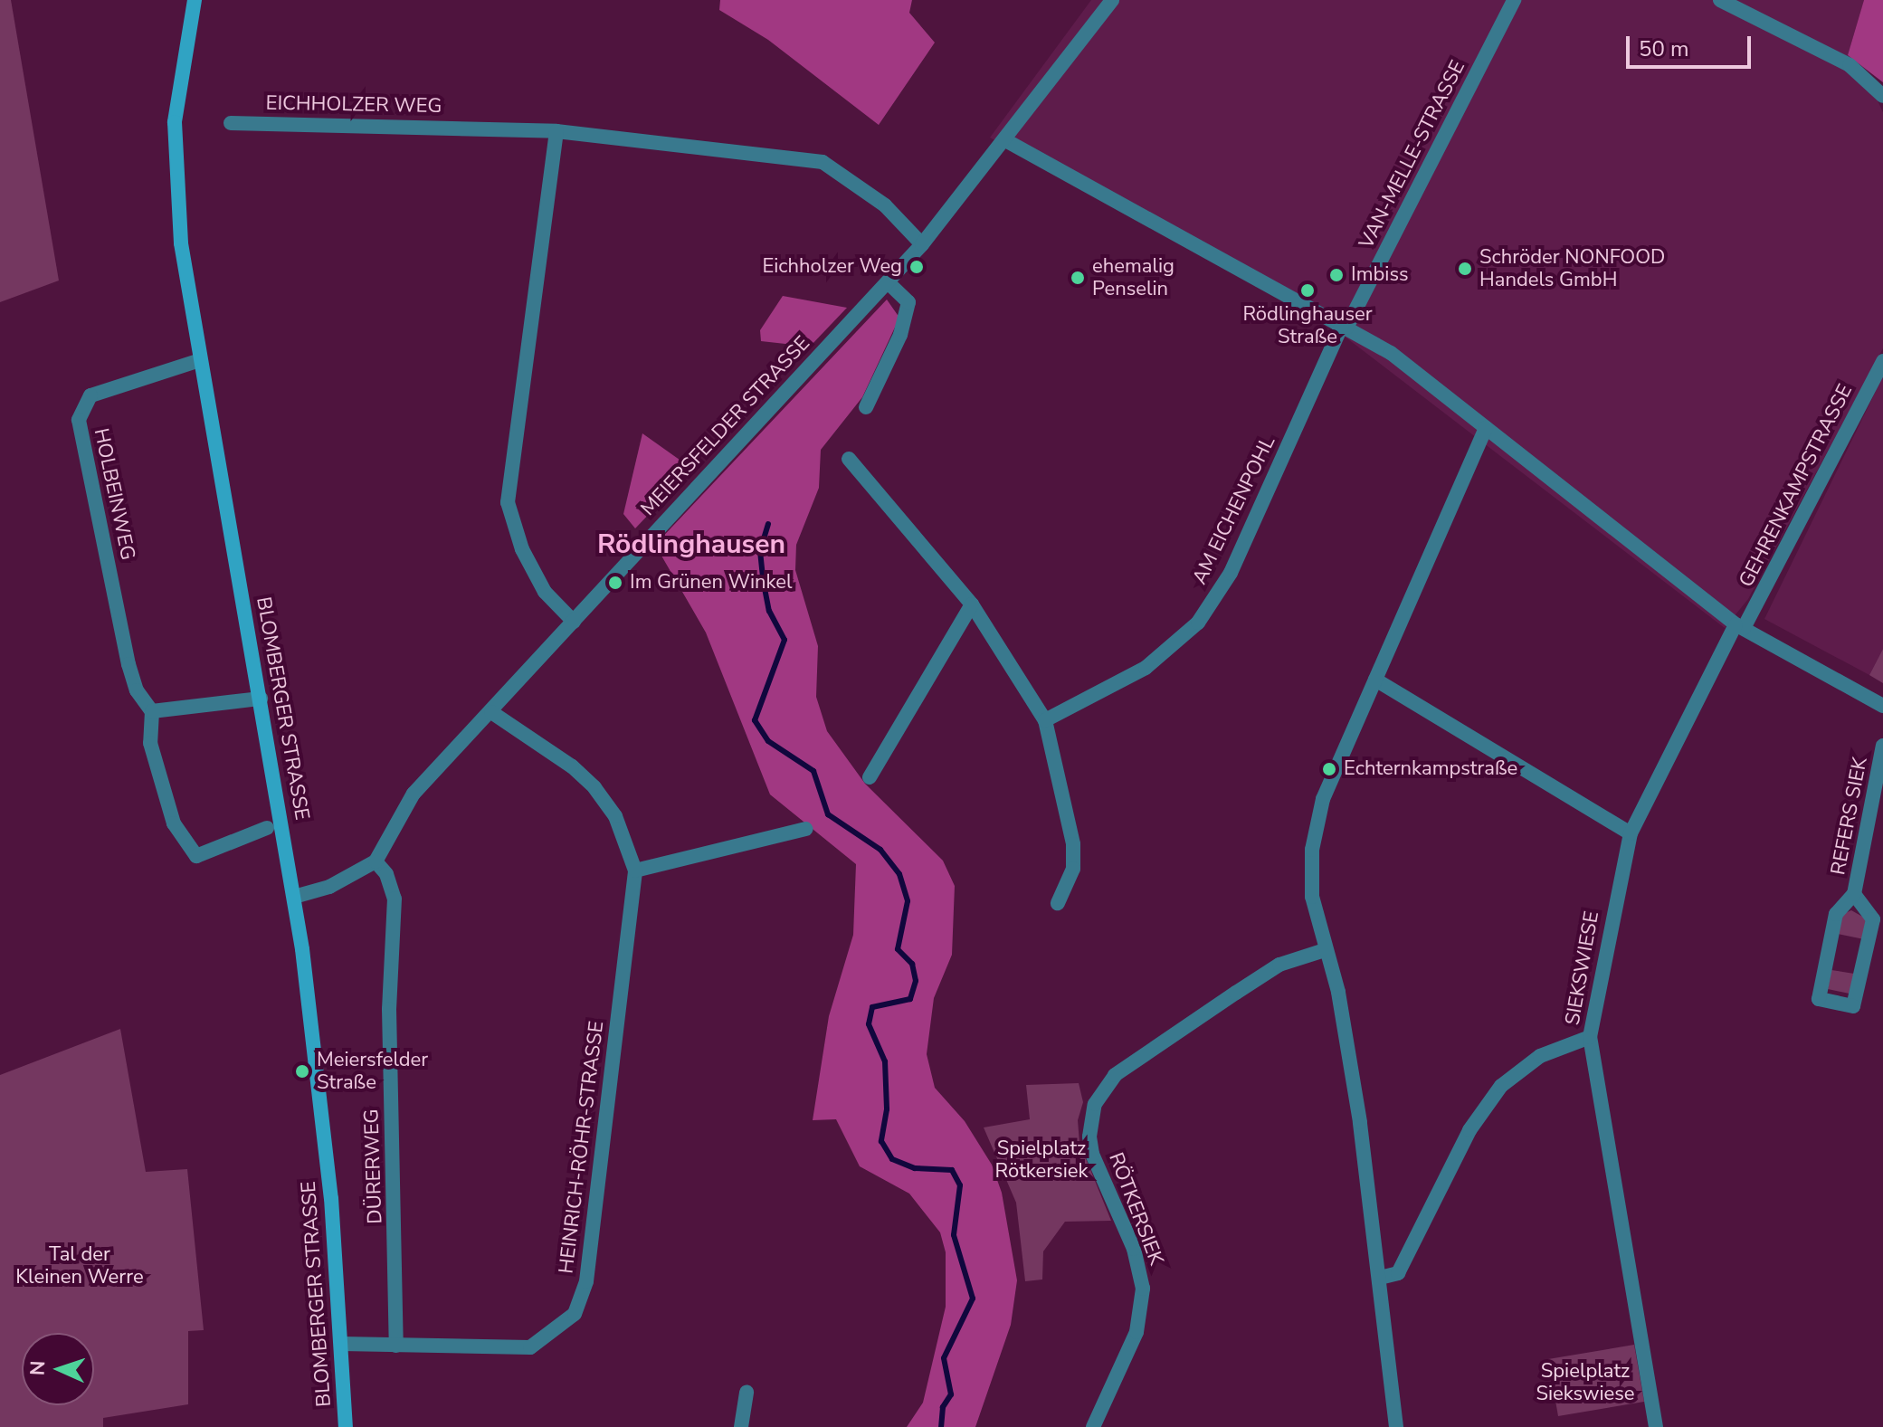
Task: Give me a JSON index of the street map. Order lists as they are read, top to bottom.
{
  "streets": {
    "street": [
      "EICHHOLZER WEG",
      "VAN-MELLE-STRASSE",
      "MEIERSFELDER STRASSE",
      "GEHRENKAMPSTRASSE",
      "HOLBEINWEG",
      "AM EICHENPOHL",
      "BLOMBERGER STRASSE",
      "REFERS SIEK",
      "SIEKSWIESE",
      "HEINRICH-RÖHR-STRASSE",
      "DÜRERWEG",
      "RÖTKERSIEK"
    ]
  },
  "crossings": [
    ["EICHHOLZER WEG", "MEIERSFELDER STRASSE"],
    ["VAN-MELLE-STRASSE", "AM EICHENPOHL"],
    ["MEIERSFELDER STRASSE", "HEINRICH-RÖHR-STRASSE"],
    ["MEIERSFELDER STRASSE", "DÜRERWEG"],
    ["GEHRENKAMPSTRASSE", "SIEKSWIESE"],
    ["HOLBEINWEG", "BLOMBERGER STRASSE"],
    ["BLOMBERGER STRASSE", "HEINRICH-RÖHR-STRASSE"],
    ["HEINRICH-RÖHR-STRASSE", "DÜRERWEG"]
  ],
  "districts": ["Rödlinghausen"],
  "parks": ["Spielplatz Rötkersiek", "Tal der Kleinen Werre", "Spielplatz Siekswiese"],
  "places": [
    "Eichholzer Weg",
    "Schröder NONFOOD Handels GmbH",
    "Imbiss",
    "ehemalig Penselin",
    "Rödlinghauser Straße",
    "Im Grünen Winkel",
    "Echternkampstraße",
    "Meiersfelder Straße"
  ],
  "scale_bar": "50 m",
  "north": "left"
}
